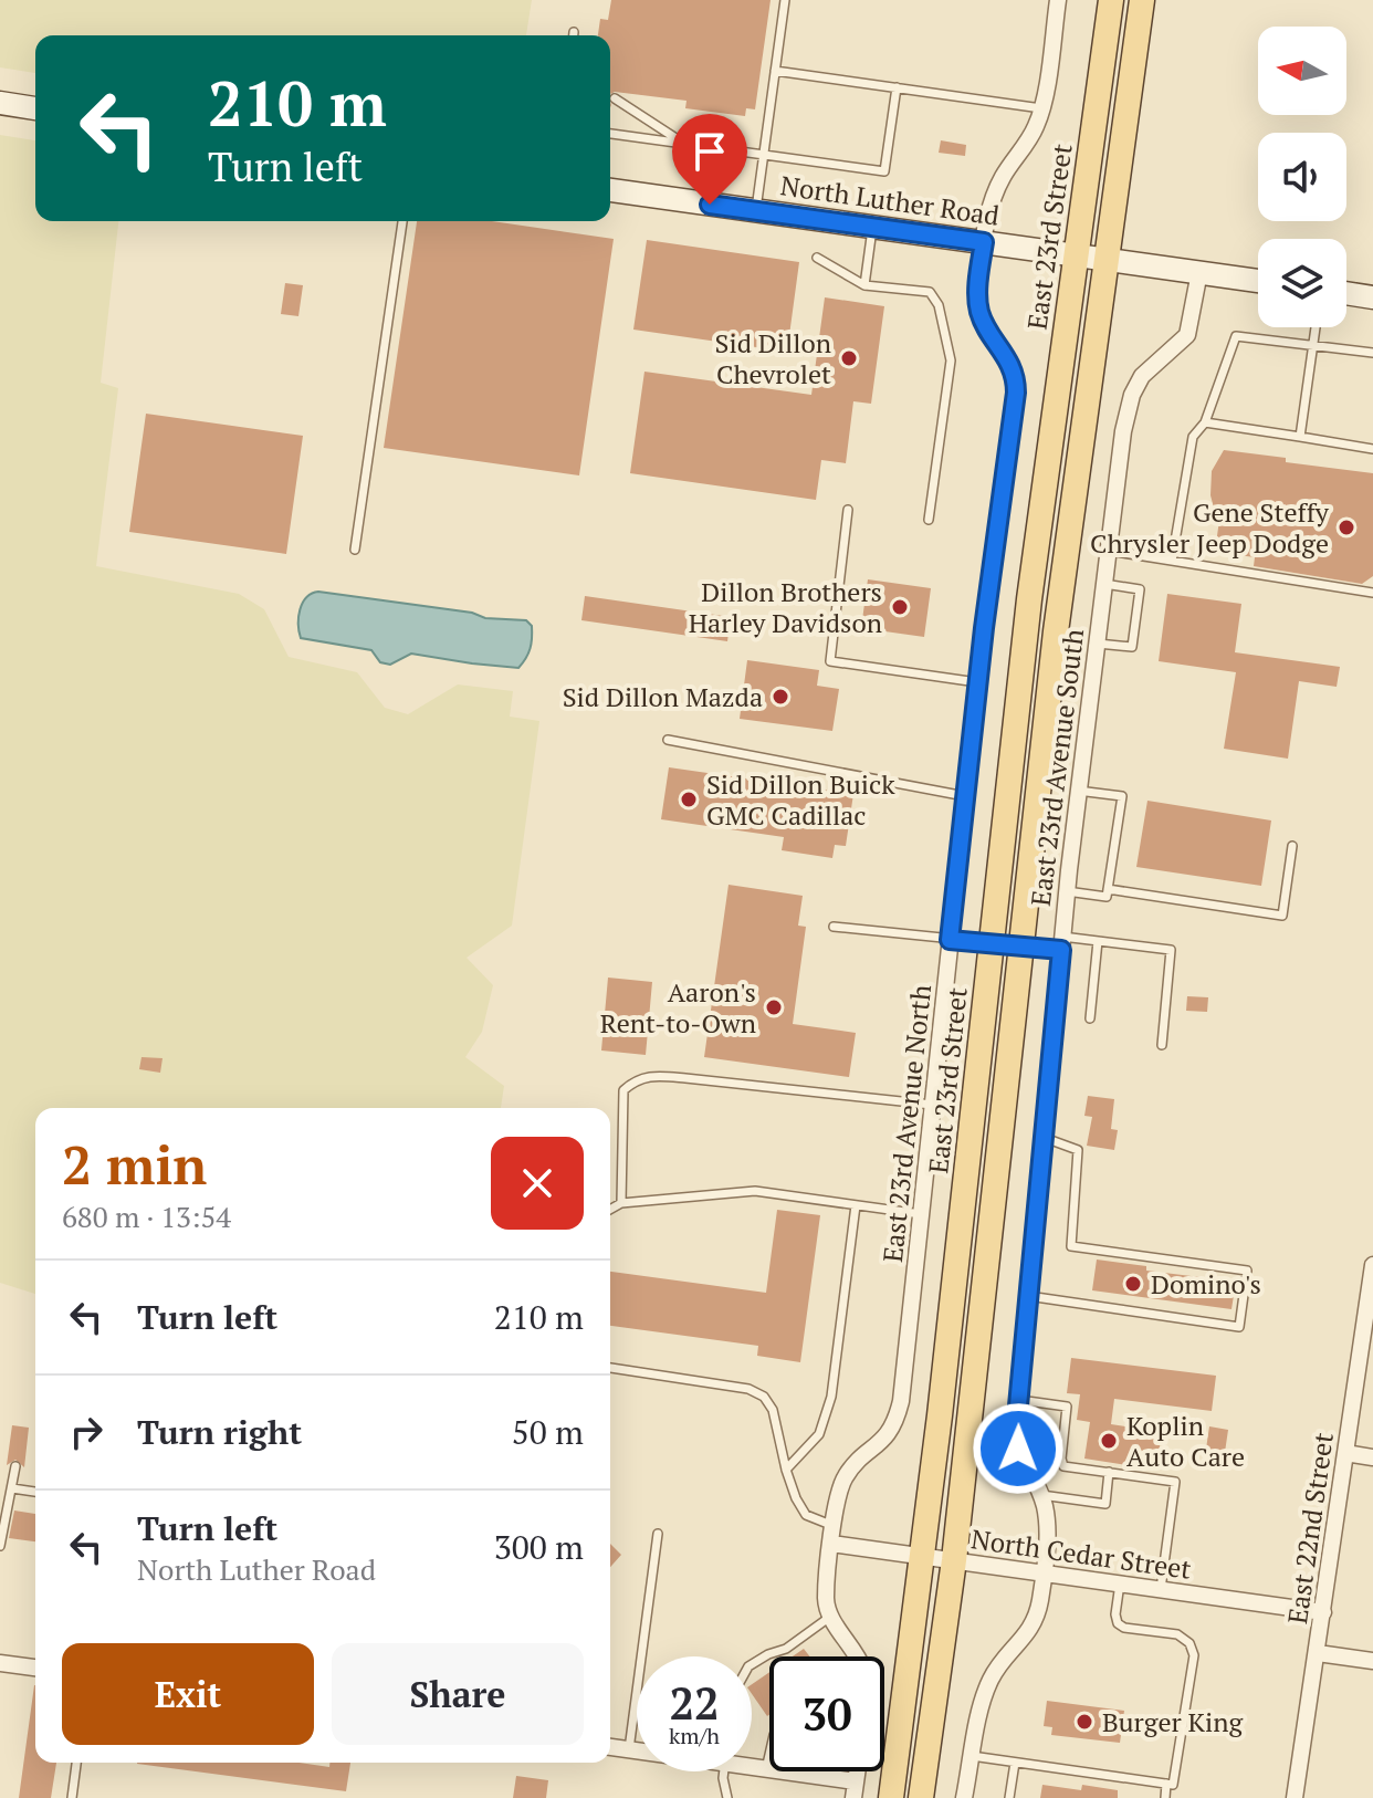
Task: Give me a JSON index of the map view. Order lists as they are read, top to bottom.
{
  "streets": {
    "main road": ["East 23rd Street"],
    "street": [
      "North Luther Road",
      "East 23rd Avenue South",
      "East 23rd Avenue North",
      "East 22nd Street",
      "North Cedar Street"
    ]
  },
  "crossings": [
    ["North Luther Road", "East 23rd Street"],
    ["North Luther Road", "East 23rd Avenue South"],
    ["North Luther Road", "East 23rd Avenue North"],
    ["East 23rd Street", "North Cedar Street"],
    ["East 23rd Avenue South", "North Cedar Street"],
    ["East 23rd Avenue North", "North Cedar Street"],
    ["East 22nd Street", "North Cedar Street"]
  ],
  "places": [
    "Sid Dillon Chevrolet",
    "Gene Steffy Chrysler Jeep Dodge",
    "Dillon Brothers Harley Davidson",
    "Sid Dillon Mazda",
    "Sid Dillon Buick GMC Cadillac",
    "Aaron's Rent-to-Own",
    "Domino's",
    "Koplin Auto Care",
    "Burger King"
  ],
  "north": "left",
  "page": {
    "turn": ["210 m", "Turn left"],
    "heading": ["2 min", "680 m · 13:54"],
    "list": [
      {
        "name": "Turn left",
        "value": "210 m"
      },
      {
        "name": "Turn right",
        "value": "50 m"
      },
      {
        "name": "Turn left",
        "note": "North Luther Road",
        "value": "300 m"
      }
    ],
    "buttons": ["Exit", "Share"],
    "speed": "22 km/h",
    "limit": "30"
  }
}
